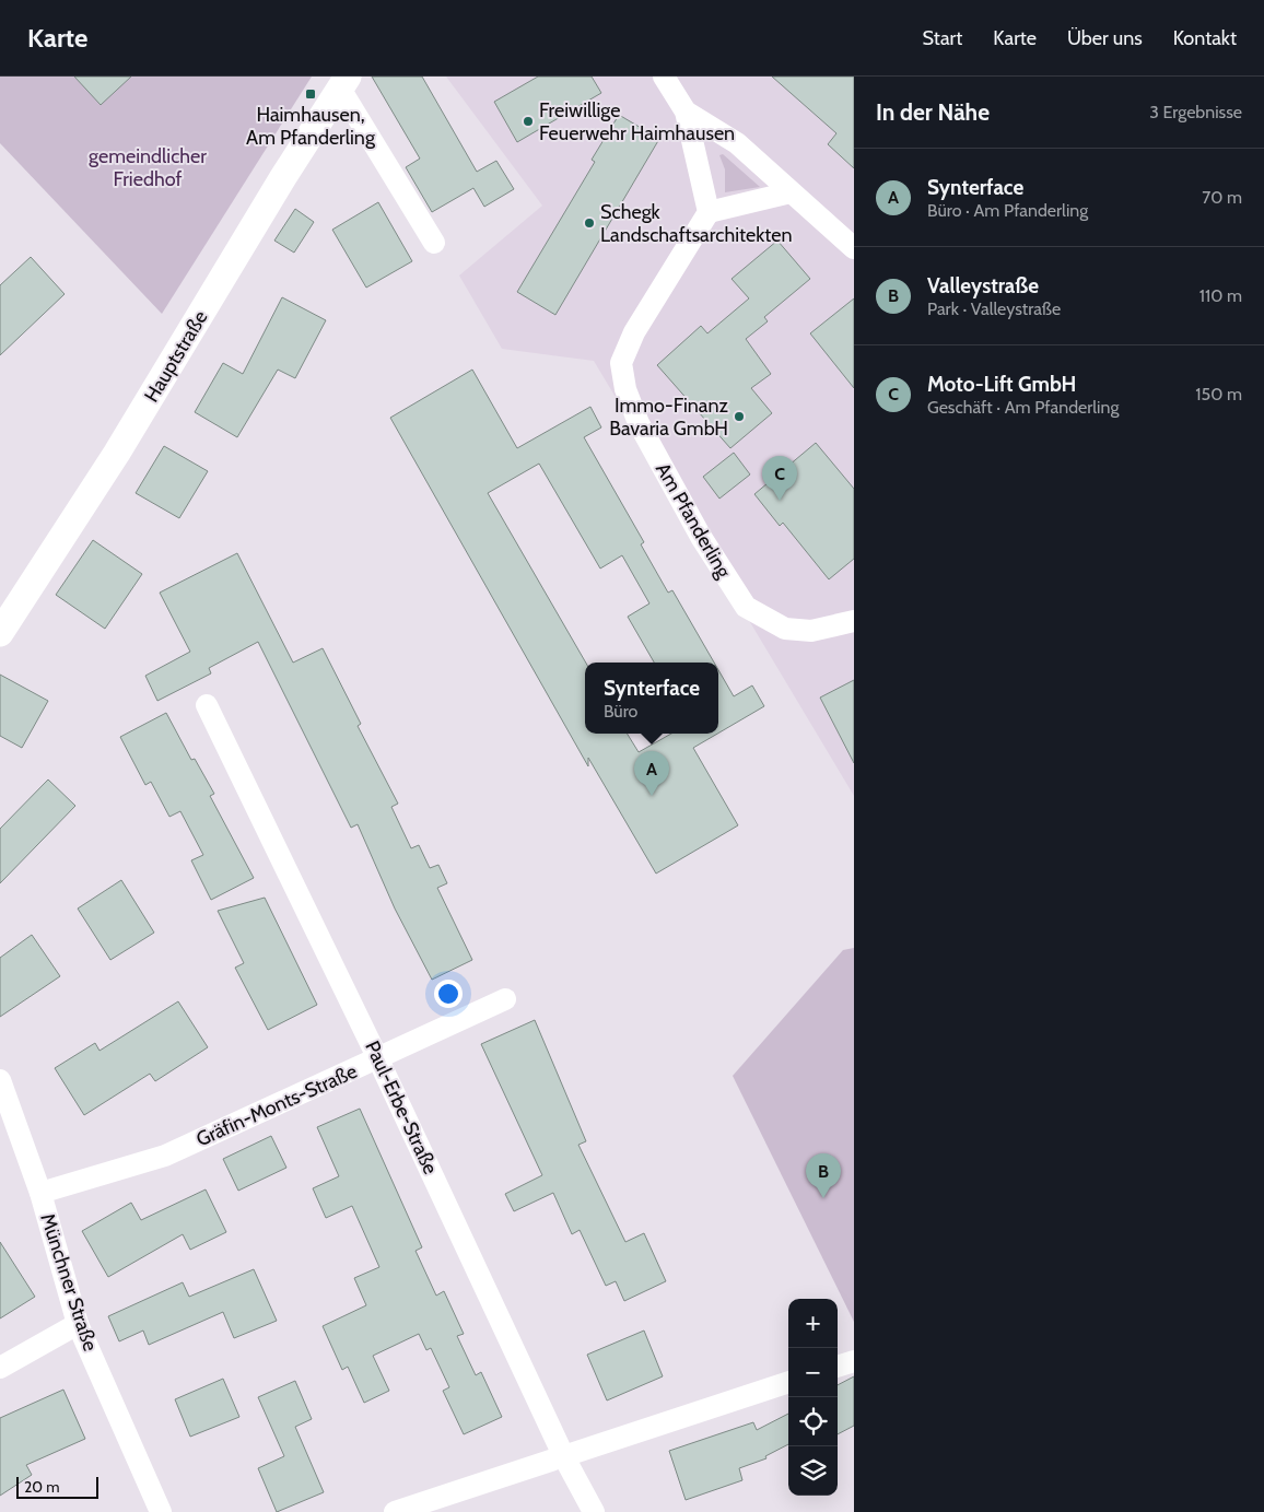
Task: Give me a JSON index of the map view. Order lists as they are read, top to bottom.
{
  "streets": {
    "street": [
      "Hauptstraße",
      "Am Pfanderling",
      "Gräfin-Monts-Straße",
      "Paul-Erbe-Straße",
      "Münchner Straße"
    ]
  },
  "crossings": [
    ["Gräfin-Monts-Straße", "Paul-Erbe-Straße"],
    ["Gräfin-Monts-Straße", "Münchner Straße"]
  ],
  "parks": ["gemeindlicher Friedhof"],
  "places": {
    "transit": ["Haimhausen, Am Pfanderling"],
    "other": ["Freiwillige Feuerwehr Haimhausen", "Schegk Landschaftsarchitekten", "Immo-Finanz Bavaria GmbH"]
  },
  "scale_bar": "20 m",
  "page": {
    "header": "Karte",
    "nav": [
      "Start",
      "Karte",
      "Über uns",
      "Kontakt"
    ],
    "heading": ["In der Nähe", "3 Ergebnisse"],
    "list": [
      {
        "mark": "A",
        "name": "Synterface",
        "note": "Büro · Am Pfanderling",
        "value": "70 m"
      },
      {
        "mark": "B",
        "name": "Valleystraße",
        "note": "Park · Valleystraße",
        "value": "110 m"
      },
      {
        "mark": "C",
        "name": "Moto-Lift GmbH",
        "note": "Geschäft · Am Pfanderling",
        "value": "150 m"
      }
    ],
    "pins": ["C", "A", "B"],
    "popup": ["Synterface", "Büro"],
    "map_buttons": ["+", "−"],
    "scale": "20 m"
  }
}
